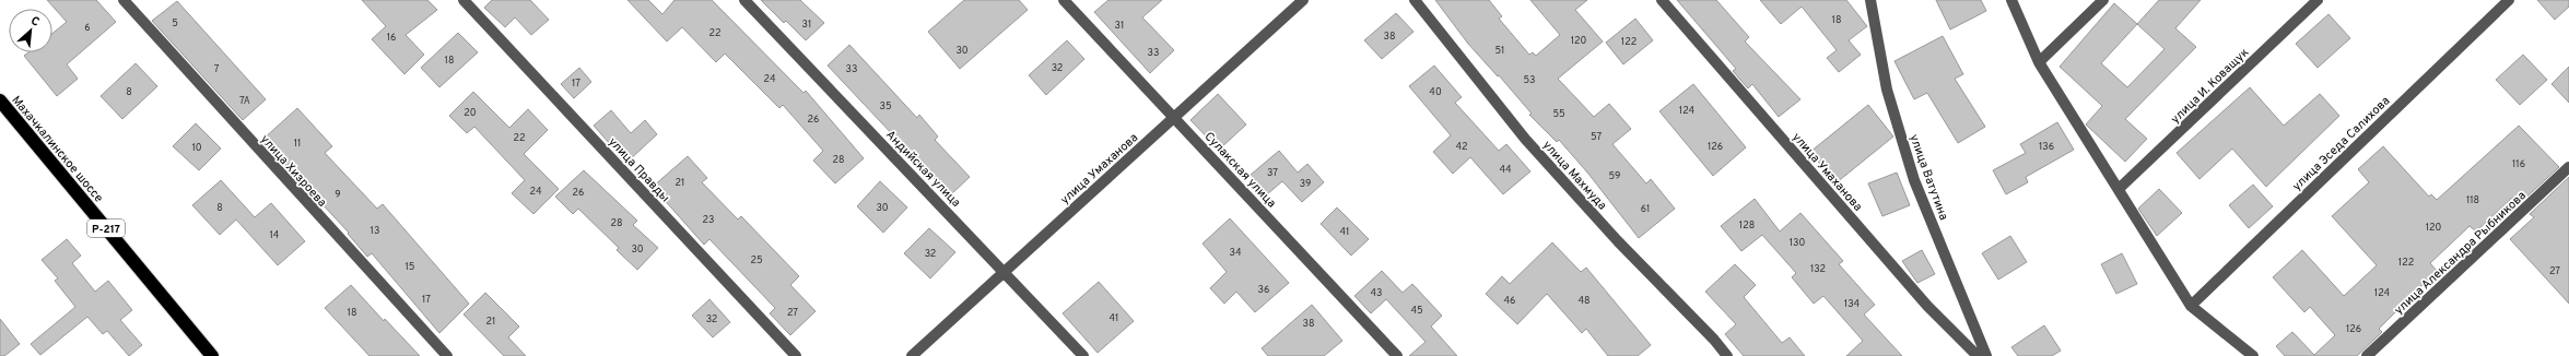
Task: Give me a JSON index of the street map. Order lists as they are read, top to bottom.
{
  "streets": {
    "highway": ["Махачкалинское шоссе", "Р-217"],
    "street": [
      "улица И. Коващук",
      "улица Эседа Салихова",
      "Андийская улица",
      "улица Умаханова",
      "улица Правды",
      "Сулакская улица",
      "улица Хизроева",
      "улица Махмуда",
      "улица Ватутина",
      "улица Александра Рыбникова"
    ]
  },
  "crossings": [
    ["Андийская улица", "улица Умаханова"],
    ["улица Умаханова", "Сулакская улица"]
  ],
  "house_numbers": [
    "18",
    "5",
    "31",
    "31",
    "6",
    "22",
    "38",
    "16",
    "120",
    "122",
    "30",
    "51",
    "33",
    "18",
    "32",
    "7",
    "33",
    "24",
    "53",
    "17",
    "8",
    "40",
    "7А",
    "35",
    "124",
    "20",
    "55",
    "26",
    "57",
    "22",
    "11",
    "42",
    "126",
    "136",
    "10",
    "28",
    "116",
    "44",
    "37",
    "59",
    "21",
    "39",
    "24",
    "26",
    "9",
    "118",
    "8",
    "30",
    "61",
    "23",
    "28",
    "128",
    "120",
    "13",
    "41",
    "14",
    "130",
    "30",
    "34",
    "32",
    "25",
    "122",
    "15",
    "132",
    "27",
    "36",
    "43",
    "124",
    "17",
    "46",
    "48",
    "134",
    "45",
    "18",
    "27",
    "41",
    "32",
    "21",
    "38",
    "126"
  ],
  "north": "top right"
}
